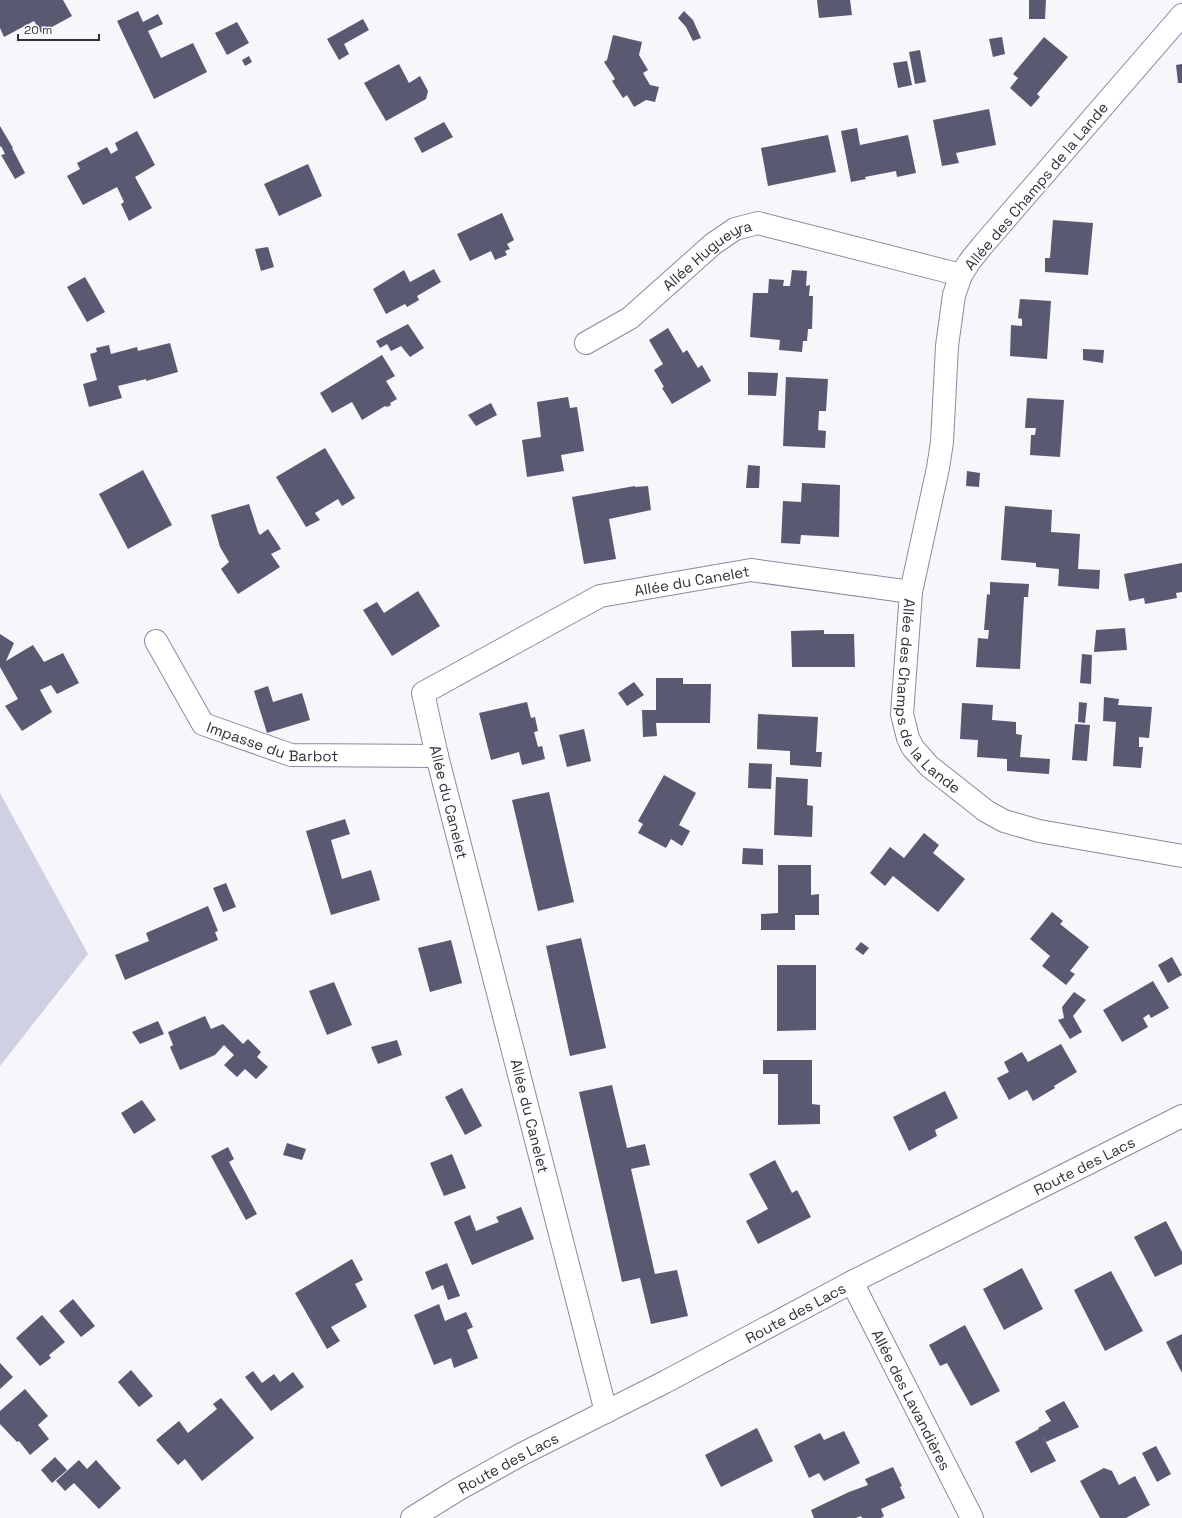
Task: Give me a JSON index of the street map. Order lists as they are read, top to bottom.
{
  "streets": {
    "street": [
      "Allée des Champs de la Lande",
      "Allée Hugueyra",
      "Allée du Canelet",
      "Impasse du Barbot",
      "Route des Lacs",
      "Allée des Lavandières"
    ]
  },
  "crossings": [
    ["Allée des Champs de la Lande", "Allée Hugueyra"],
    ["Allée des Champs de la Lande", "Allée du Canelet"],
    ["Allée du Canelet", "Impasse du Barbot"],
    ["Allée du Canelet", "Route des Lacs"],
    ["Route des Lacs", "Allée des Lavandières"]
  ],
  "scale_bar": "20 m"
}
